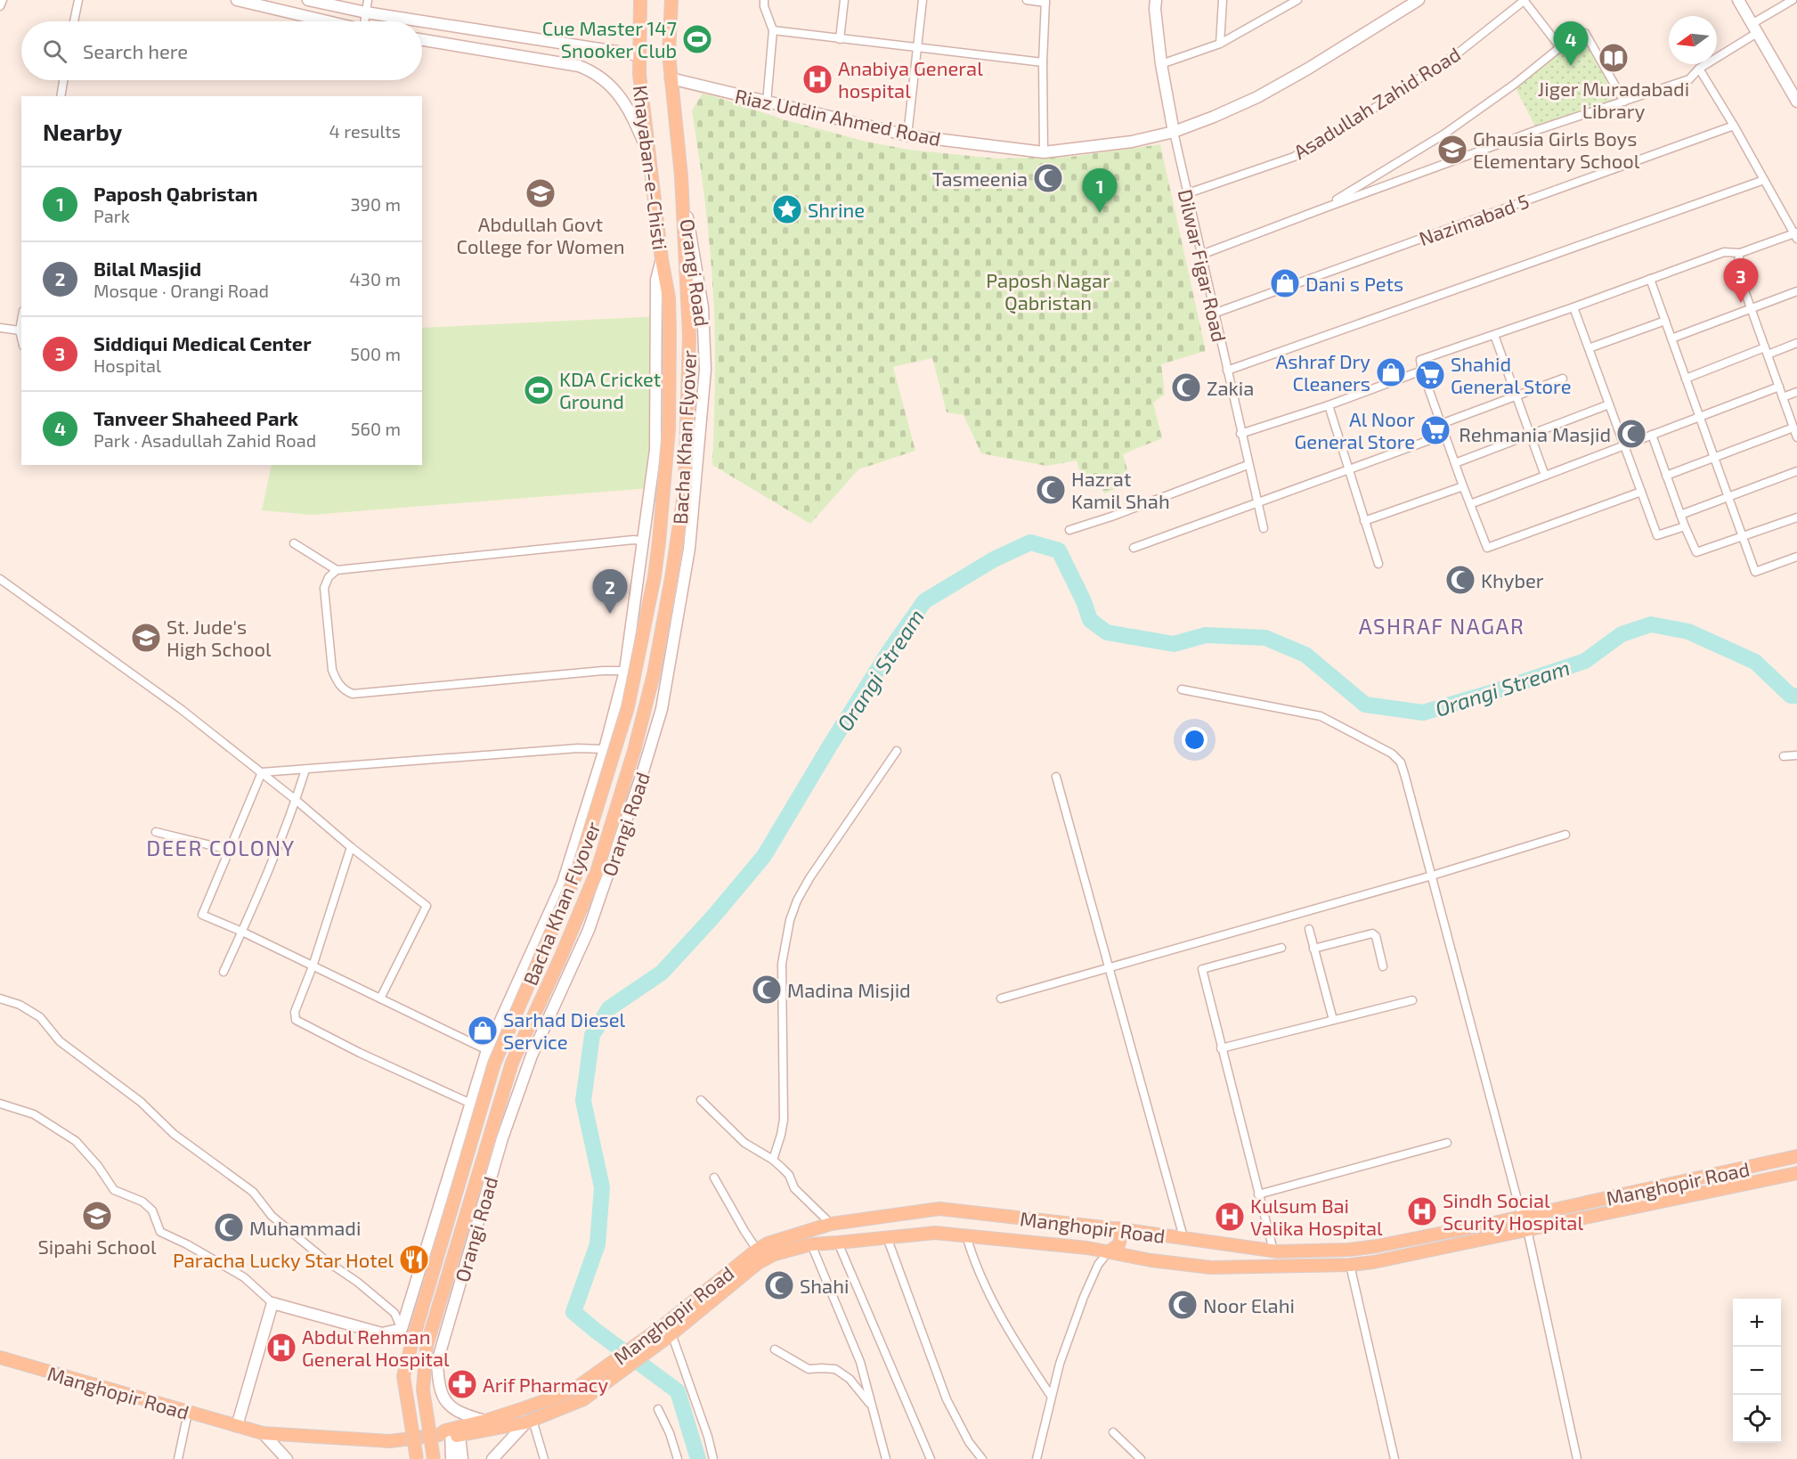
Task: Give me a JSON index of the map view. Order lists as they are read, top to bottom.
{
  "streets": {
    "main road": ["Khayaban-e-Chisti", "Bacha Khan Flyover", "Manghopir Road"],
    "street": [
      "Asadullah Zahid Road",
      "Riaz Uddin Ahmed Road",
      "Nazimabad 5",
      "Dilwar Figar Road",
      "Orangi Road"
    ]
  },
  "crossings": [
    ["Asadullah Zahid Road", "Dilwar Figar Road"],
    ["Riaz Uddin Ahmed Road", "Khayaban-e-Chisti"],
    ["Riaz Uddin Ahmed Road", "Dilwar Figar Road"],
    ["Khayaban-e-Chisti", "Orangi Road"],
    ["Khayaban-e-Chisti", "Bacha Khan Flyover"],
    ["Nazimabad 5", "Dilwar Figar Road"],
    ["Orangi Road", "Manghopir Road"]
  ],
  "districts": ["ASHRAF NAGAR", "DEER COLONY"],
  "water": ["Orangi Stream"],
  "parks": ["Paposh Nagar Qabristan"],
  "places": {
    "sports": ["Cue Master 147 Snooker Club", "KDA Cricket Ground"],
    "library": ["Jiger Muradabadi Library"],
    "hospital": [
      "Anabiya General hospital",
      "Sindh Social Scurity Hospital",
      "Kulsum Bai Valika Hospital",
      "Abdul Rehman General Hospital"
    ],
    "school or university": [
      "Ghausia Girls Boys Elementary School",
      "Abdullah Govt College for Women",
      "St. Jude's High School",
      "Sipahi School"
    ],
    "mosque": [
      "Tasmeenia",
      "Zakia",
      "Rehmania Masjid",
      "Hazrat Kamil Shah",
      "Khyber",
      "Madina Misjid",
      "Muhammadi",
      "Shahi",
      "Noor Elahi"
    ],
    "place": ["Shrine"],
    "shop": ["Dani s Pets", "Ashraf Dry Cleaners", "Sarhad Diesel Service"],
    "supermarket": ["Shahid General Store", "Al Noor General Store"],
    "restaurant": ["Paracha Lucky Star Hotel"],
    "pharmacy": ["Arif Pharmacy"]
  },
  "north": "left",
  "page": {
    "pins": [
      "4",
      "1",
      "3",
      "2"
    ],
    "search": "Search here",
    "heading": ["Nearby", "4 results"],
    "list": [
      {
        "mark": "1",
        "name": "Paposh Qabristan",
        "note": "Park",
        "value": "390 m"
      },
      {
        "mark": "2",
        "name": "Bilal Masjid",
        "note": "Mosque · Orangi Road",
        "value": "430 m"
      },
      {
        "mark": "3",
        "name": "Siddiqui Medical Center",
        "note": "Hospital",
        "value": "500 m"
      },
      {
        "mark": "4",
        "name": "Tanveer Shaheed Park",
        "note": "Park · Asadullah Zahid Road",
        "value": "560 m"
      }
    ],
    "map_buttons": ["+", "−"]
  }
}
